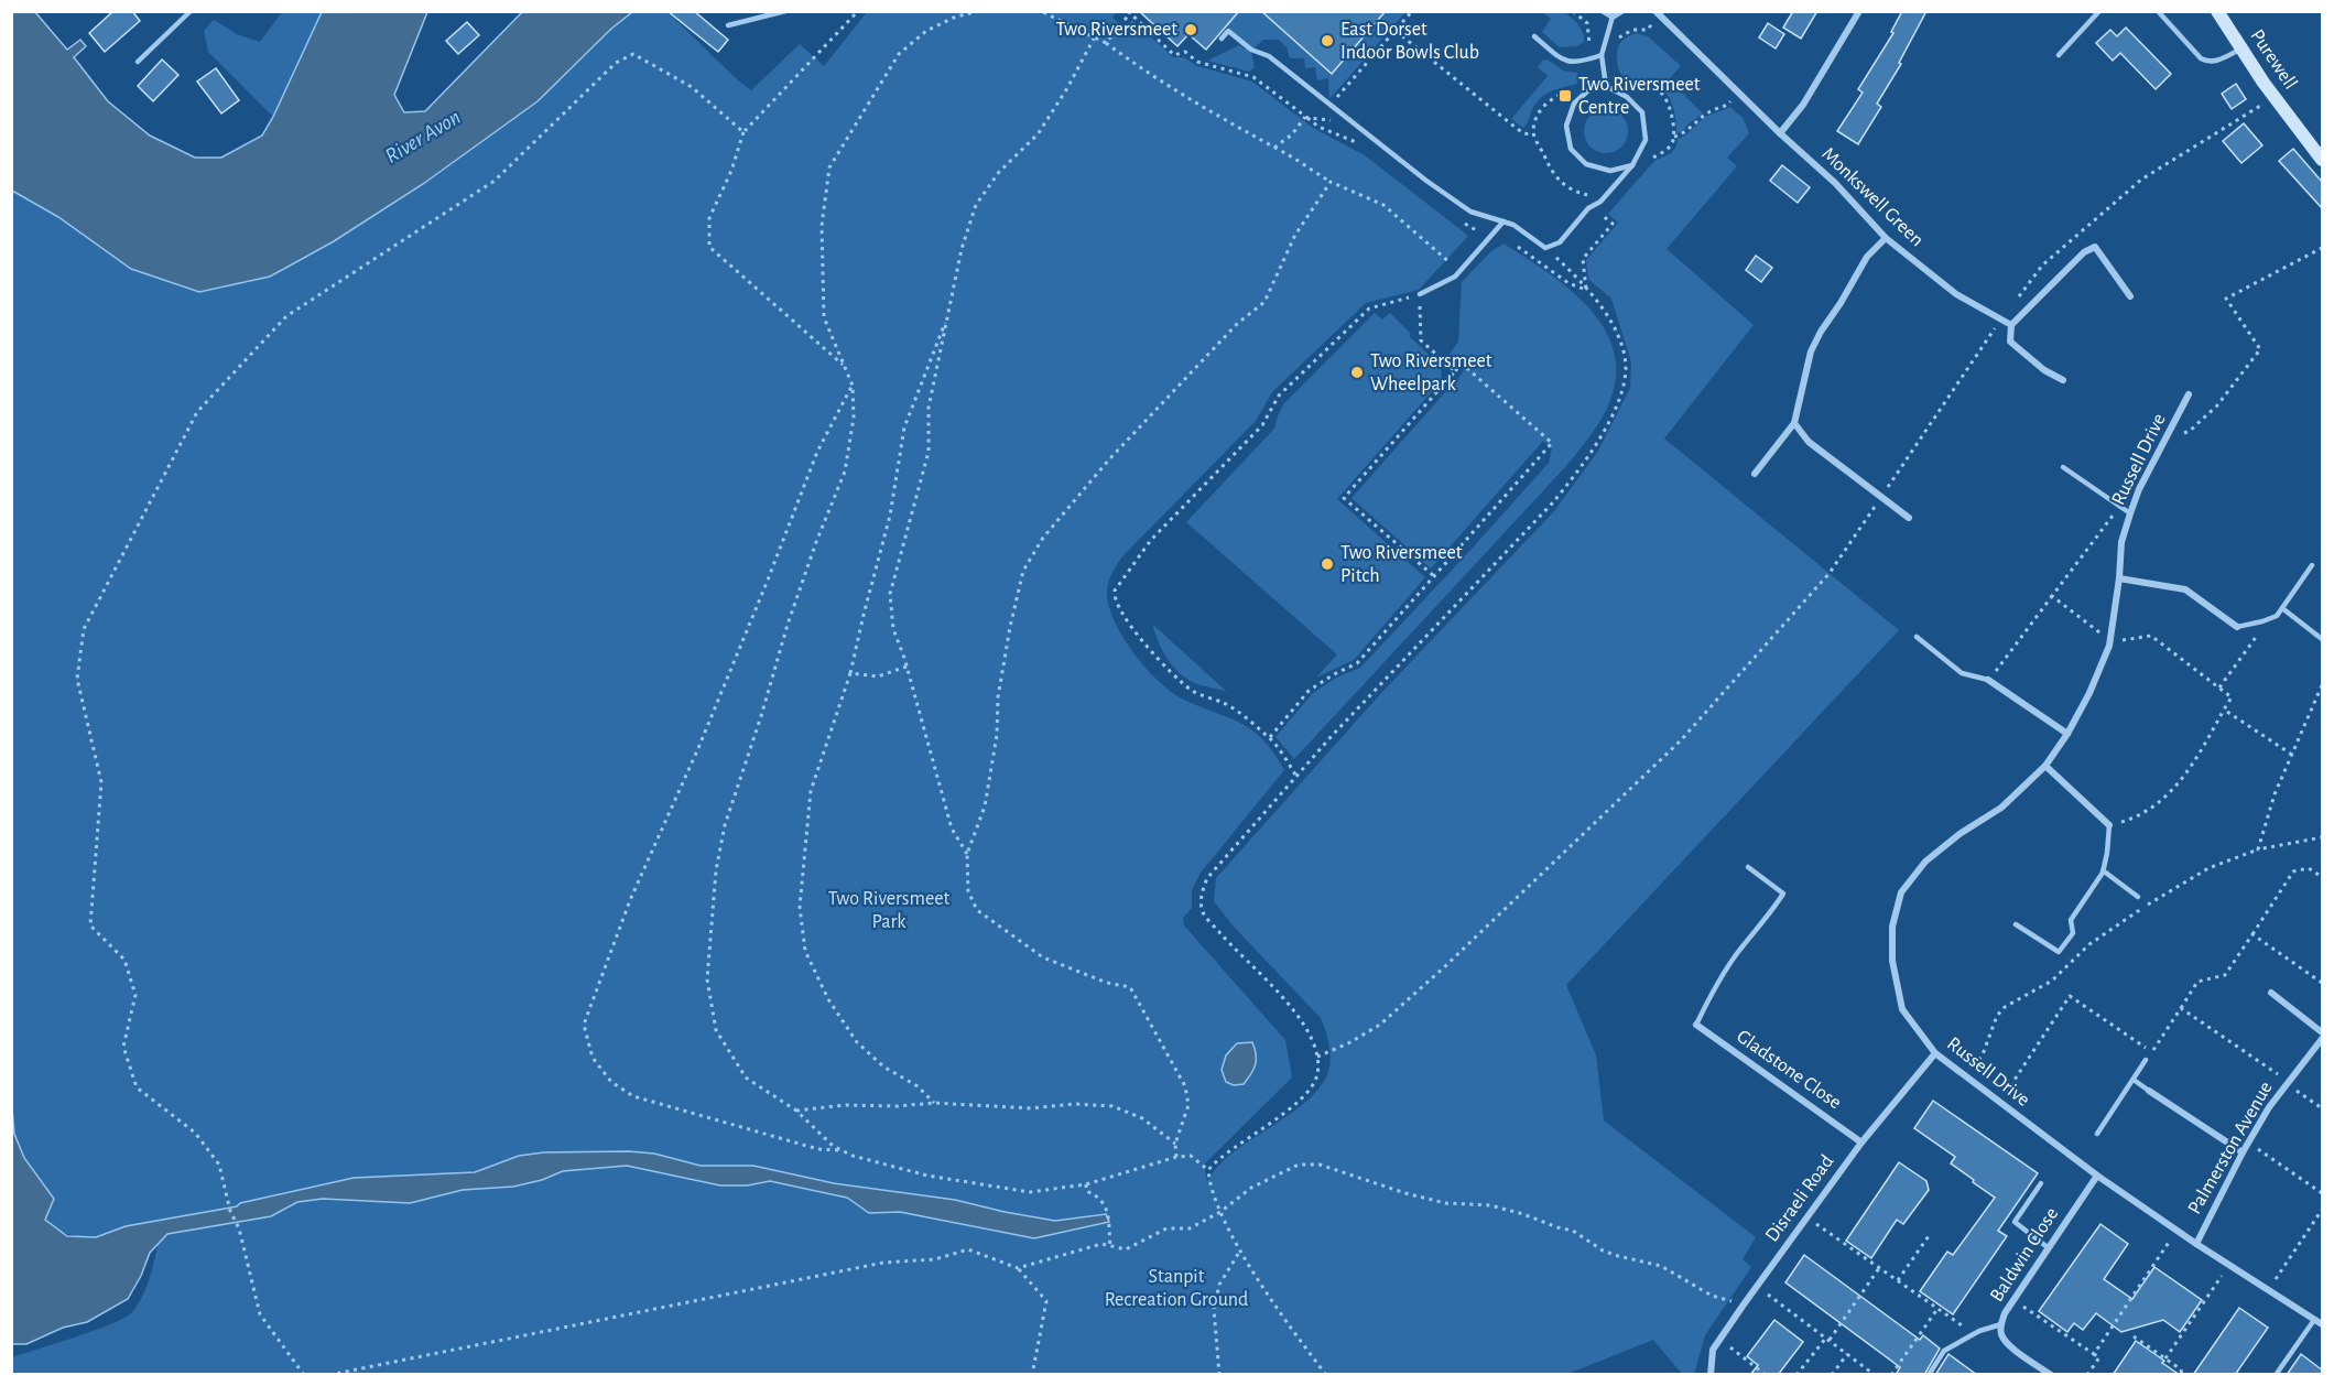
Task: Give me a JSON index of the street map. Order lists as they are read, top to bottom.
{
  "streets": {
    "street": [
      "Purewell",
      "Monkswell Green",
      "Russell Drive",
      "Gladstone Close",
      "Palmerston Avenue",
      "Disraeli Road",
      "Baldwin Close"
    ]
  },
  "crossings": [
    ["Russell Drive", "Palmerston Avenue"],
    ["Russell Drive", "Disraeli Road"],
    ["Russell Drive", "Baldwin Close"],
    ["Gladstone Close", "Disraeli Road"]
  ],
  "water": ["River Avon"],
  "parks": ["Two Riversmeet Park", "Stanpit Recreation Ground"],
  "places": {
    "other": [
      "Two Riversmeet",
      "East Dorset Indoor Bowls Club",
      "Two Riversmeet Wheelpark",
      "Two Riversmeet Pitch"
    ],
    "transit": ["Two Riversmeet Centre"]
  }
}
